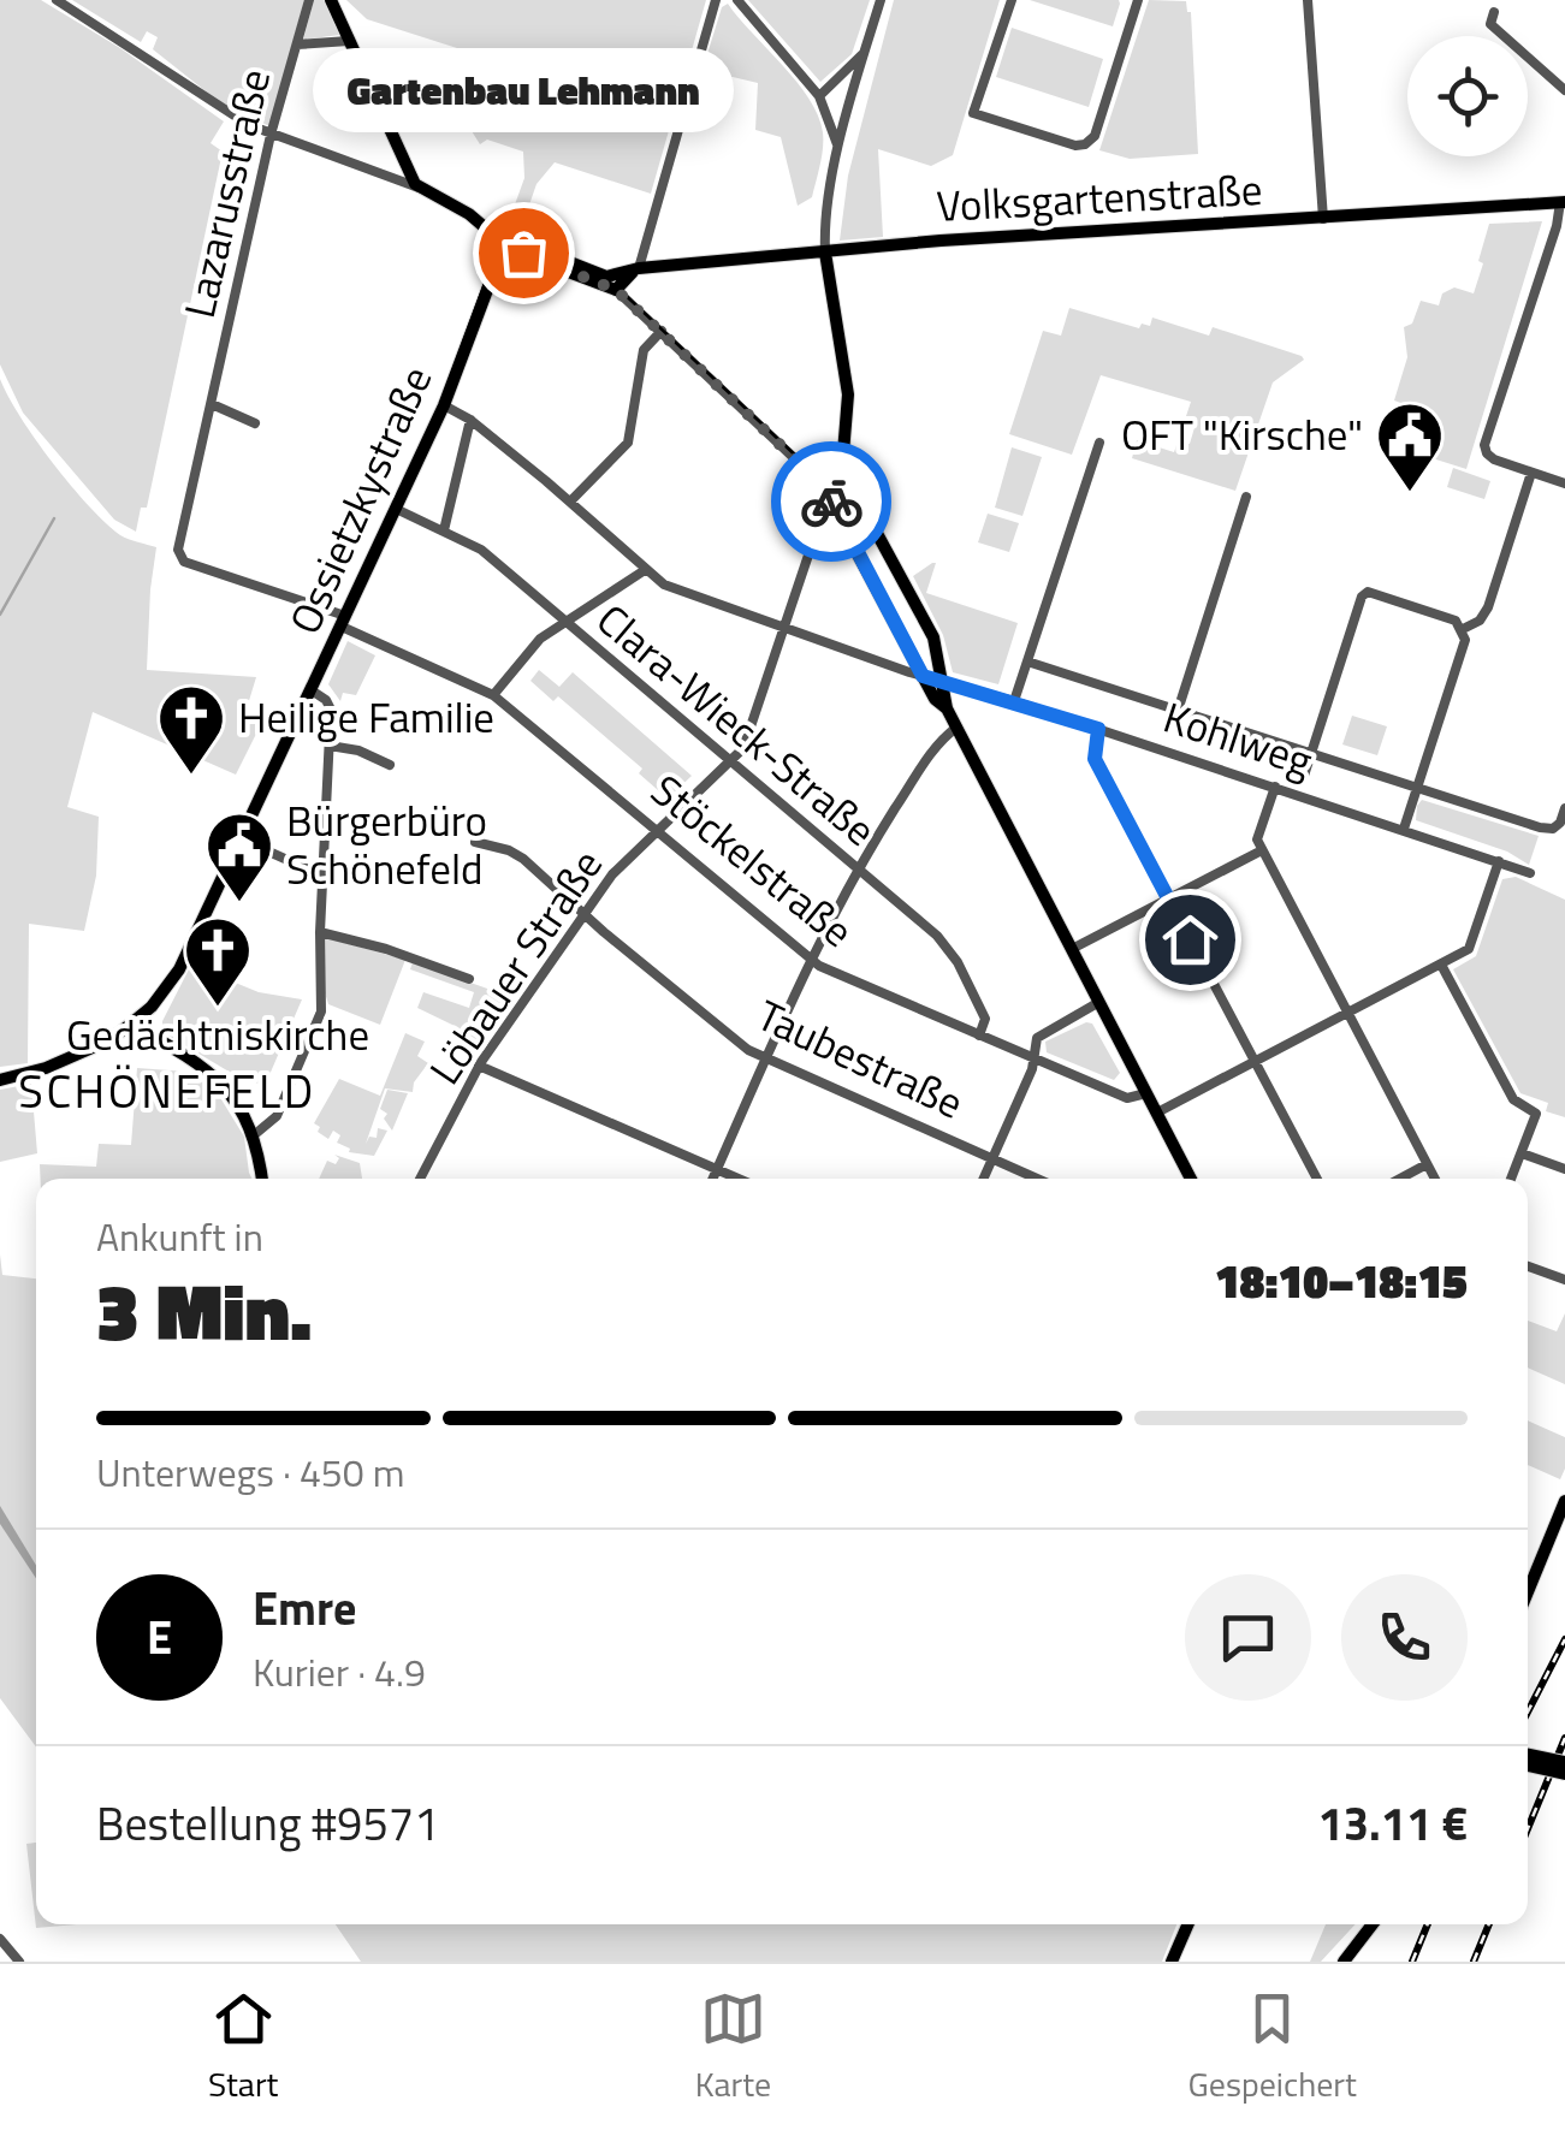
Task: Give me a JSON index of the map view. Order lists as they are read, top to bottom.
{
  "streets": {
    "main road": ["Volksgartenstraße", "Ossietzkystraße", "Löbauer Straße"],
    "street": [
      "Lazarusstraße",
      "Clara-Wieck-Straße",
      "Kohlweg",
      "Stöckelstraße",
      "Taubestraße"
    ]
  },
  "crossings": [
    ["Lazarusstraße", "Stöckelstraße"],
    ["Volksgartenstraße", "Löbauer Straße"],
    ["Ossietzkystraße", "Clara-Wieck-Straße"],
    ["Ossietzkystraße", "Kohlweg"],
    ["Ossietzkystraße", "Stöckelstraße"],
    ["Clara-Wieck-Straße", "Stöckelstraße"],
    ["Clara-Wieck-Straße", "Löbauer Straße"],
    ["Kohlweg", "Löbauer Straße"],
    ["Stöckelstraße", "Löbauer Straße"],
    ["Löbauer Straße", "Taubestraße"]
  ],
  "districts": ["SCHÖNEFELD"],
  "places": {
    "other": ["Gartenbau Lehmann"],
    "public building": ["OFT \"Kirsche\"", "Bürgerbüro Schönefeld"],
    "church": ["Heilige Familie", "Gedächtniskirche"]
  },
  "page": {
    "bubble": "Gartenbau Lehmann",
    "heading": ["3 Min.", "Ankunft in", "18:10–18:15"],
    "panel": [
      "Emre",
      "Kurier · 4.9",
      "Bestellung #9571",
      "13.11 €"
    ],
    "bar": "Unterwegs · 450 m",
    "round": "E",
    "tabs": ["Start", "Karte", "Gespeichert"]
  }
}
